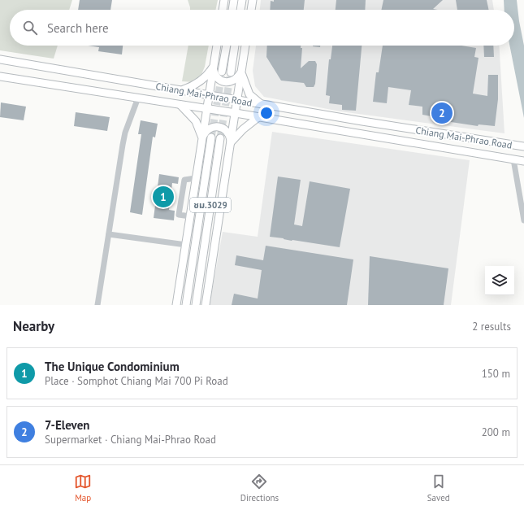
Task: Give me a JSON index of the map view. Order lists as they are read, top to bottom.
{
  "streets": {
    "main road": ["Chiang Mai-Phrao Road", "ชม.3029"]
  },
  "page": {
    "search": "Search here",
    "pins": ["2", "1"],
    "heading": ["Nearby", "2 results"],
    "list": [
      {
        "mark": "1",
        "name": "The Unique Condominium",
        "note": "Place · Somphot Chiang Mai 700 Pi Road",
        "value": "150 m"
      },
      {
        "mark": "2",
        "name": "7-Eleven",
        "note": "Supermarket · Chiang Mai-Phrao Road",
        "value": "200 m"
      }
    ],
    "nav": ["Map", "Directions", "Saved"]
  }
}
